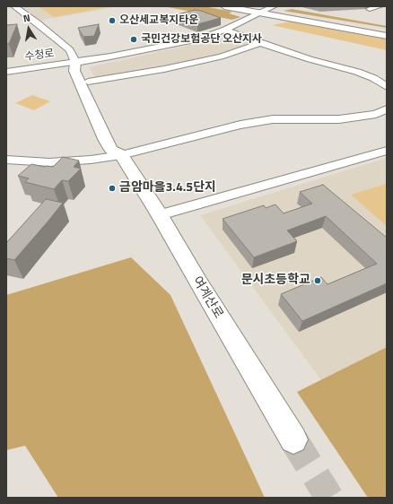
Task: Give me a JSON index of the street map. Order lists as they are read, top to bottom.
{
  "streets": {
    "street": ["수청로", "여계산로"]
  },
  "crossings": [
    ["수청로", "여계산로"]
  ],
  "places": [
    "오산세교복지타운",
    "국민건강보험공단 오산지사",
    "금암마을3.4.5단지",
    "문시초등학교"
  ],
  "north": "top"
}
